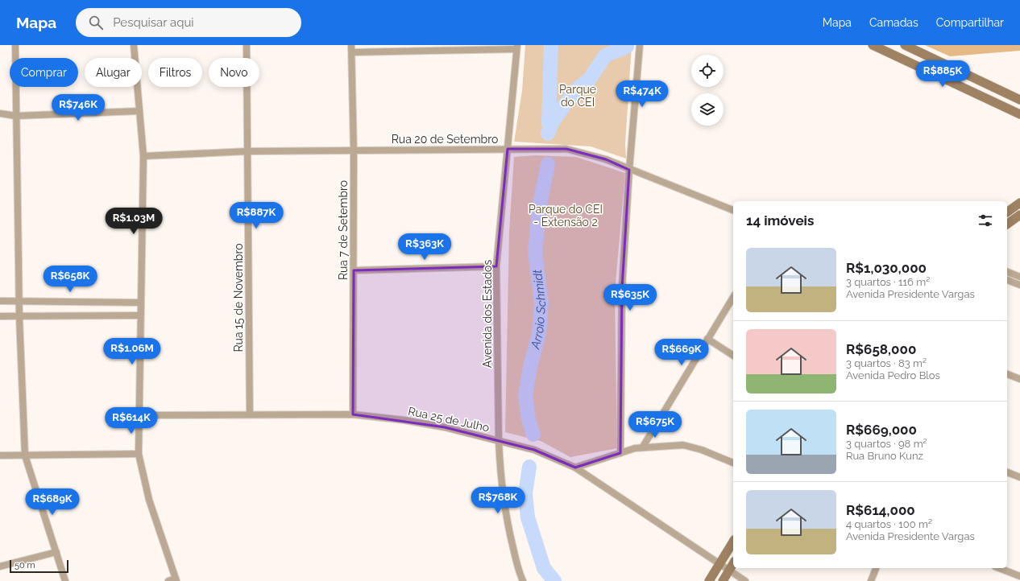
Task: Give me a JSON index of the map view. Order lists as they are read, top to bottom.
{
  "streets": {
    "street": [
      "Rua 20 de Setembro",
      "Rua 7 de Setembro",
      "Rua 15 de Novembro",
      "Avenida dos Estados",
      "Rua 25 de Julho"
    ]
  },
  "crossings": [
    ["Rua 20 de Setembro", "Rua 7 de Setembro"],
    ["Rua 20 de Setembro", "Rua 15 de Novembro"],
    ["Rua 20 de Setembro", "Avenida dos Estados"],
    ["Rua 7 de Setembro", "Rua 25 de Julho"],
    ["Rua 15 de Novembro", "Rua 25 de Julho"],
    ["Avenida dos Estados", "Rua 25 de Julho"]
  ],
  "water": ["Arroio Schmidt"],
  "parks": ["Parque do CEI", "Parque do CEI - Extensão 2"],
  "scale_bar": "50 m",
  "page": {
    "header": "Mapa",
    "search": "Pesquisar aqui",
    "nav": ["Mapa", "Camadas", "Compartilhar"],
    "chip": [
      "Comprar",
      "Alugar",
      "Filtros",
      "Novo"
    ],
    "price": [
      "R$885K",
      "R$474K",
      "R$746K",
      "R$887K",
      "R$1.03M",
      "R$363K",
      "R$658K",
      "R$635K",
      "R$1.06M",
      "R$669K",
      "R$614K",
      "R$675K",
      "R$768K",
      "R$689K"
    ],
    "heading": "14 imóveis",
    "list": [
      {
        "name": "R$1,030,000",
        "note": "3 quartos · 116 m² · Avenida Presidente Vargas"
      },
      {
        "name": "R$658,000",
        "note": "3 quartos · 83 m² · Avenida Pedro Blos"
      },
      {
        "name": "R$669,000",
        "note": "3 quartos · 98 m² · Rua Bruno Kunz"
      },
      {
        "name": "R$614,000",
        "note": "4 quartos · 100 m² · Avenida Presidente Vargas"
      }
    ],
    "scale": "50 m"
  }
}
